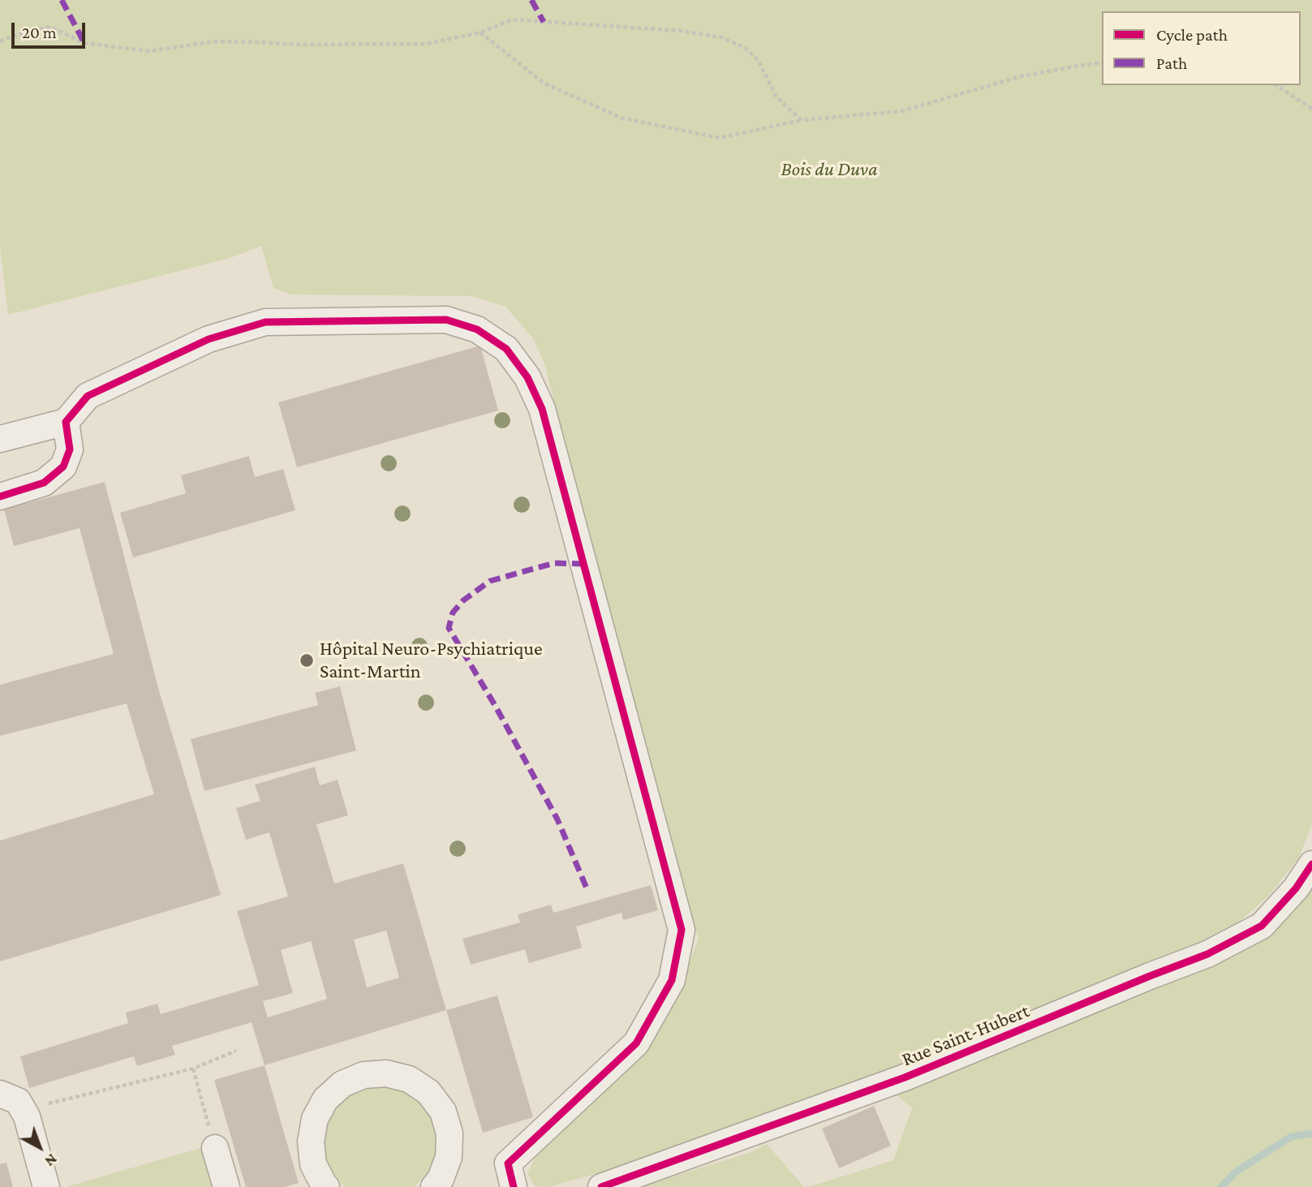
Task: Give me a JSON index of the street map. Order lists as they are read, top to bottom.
{
  "streets": {
    "street": ["Rue Saint-Hubert"]
  },
  "parks": ["Bois du Duva"],
  "places": ["Hôpital Neuro-Psychiatrique Saint-Martin"],
  "legend": ["Cycle path", "Path"],
  "scale_bar": "20 m",
  "north": "bottom right"
}
